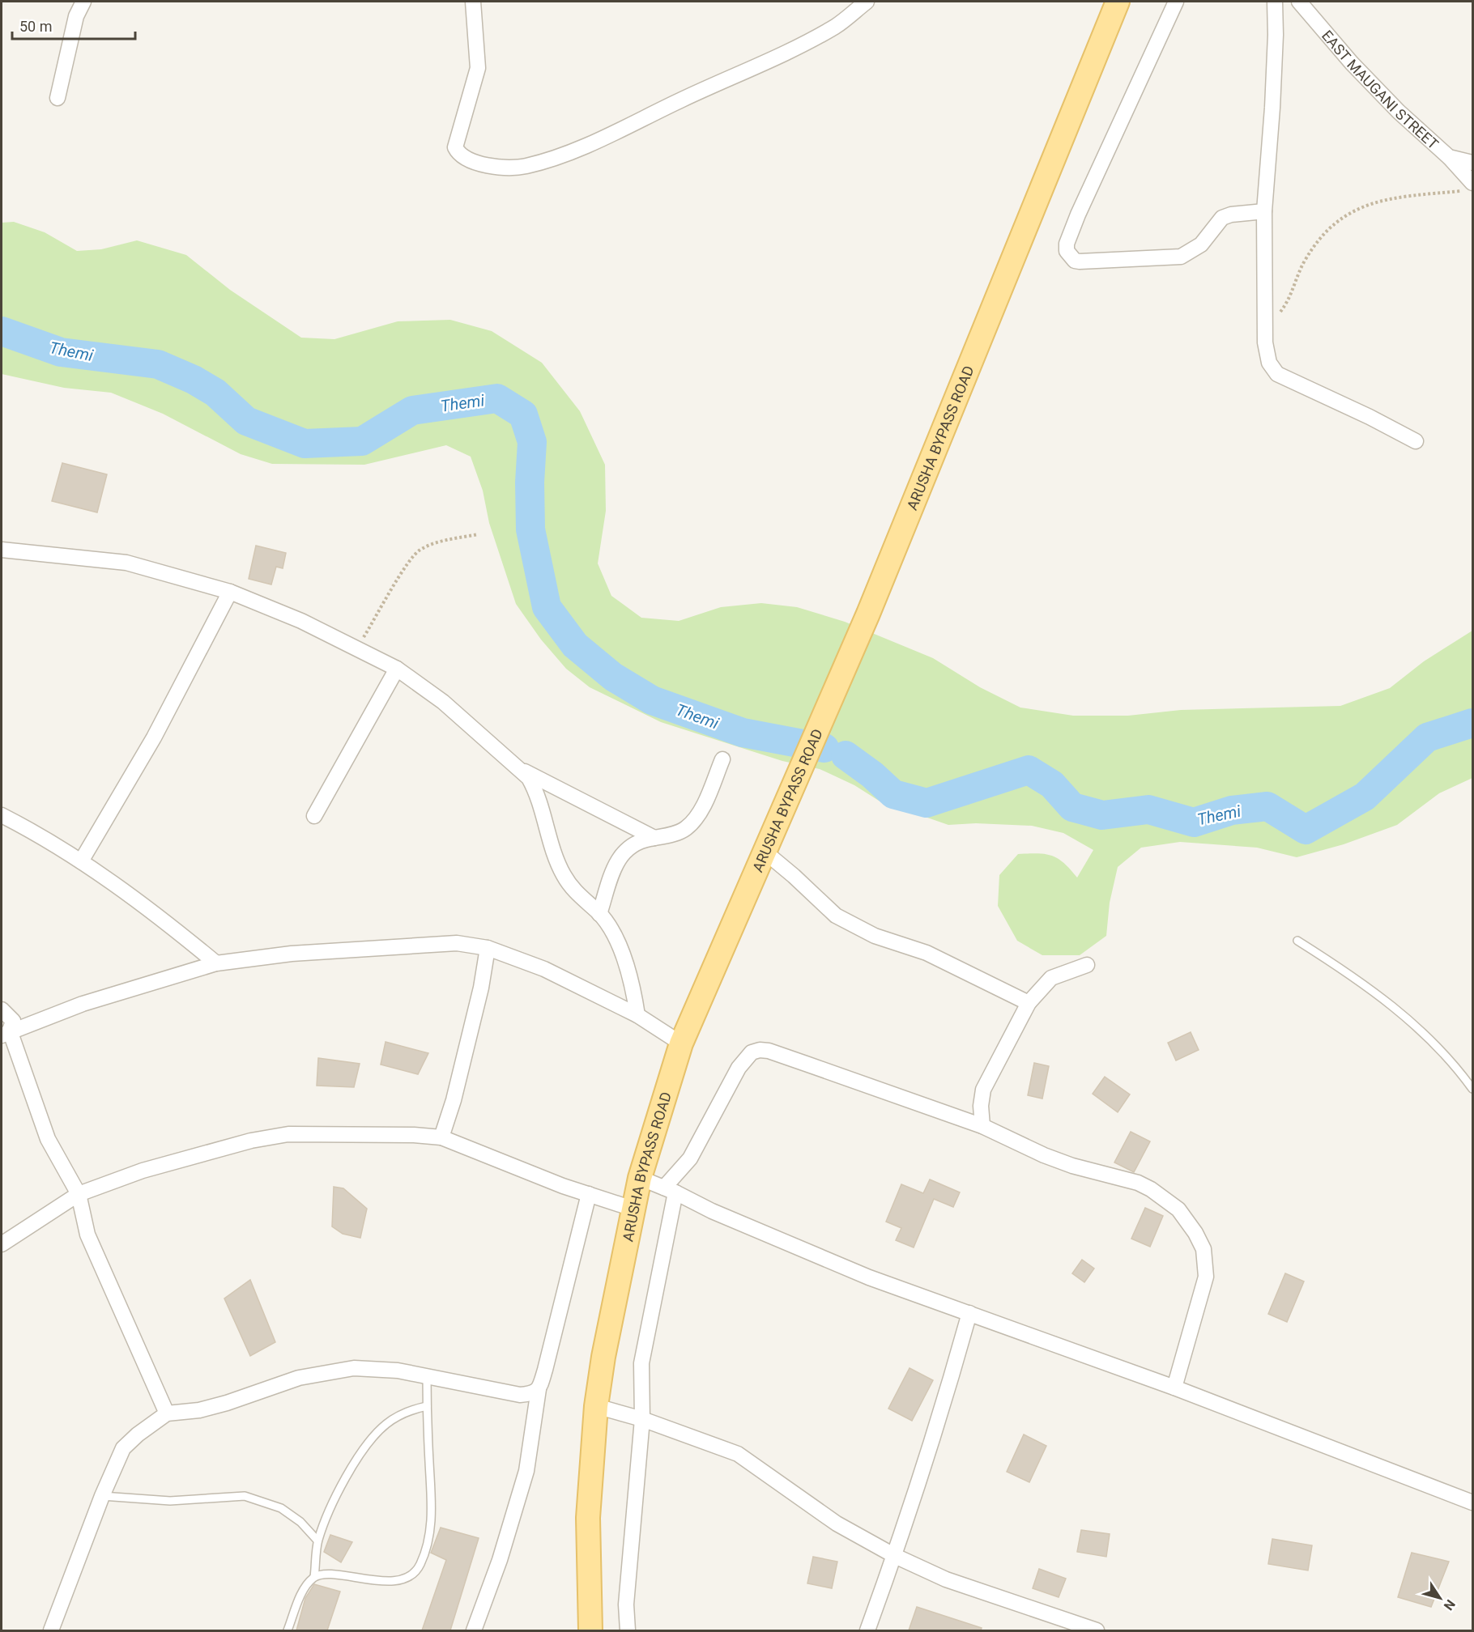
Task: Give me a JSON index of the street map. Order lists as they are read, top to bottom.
{
  "streets": {
    "main road": ["ARUSHA BYPASS ROAD"],
    "street": ["EAST MAUGANI STREET"]
  },
  "water": ["Themi"],
  "scale_bar": "50 m",
  "north": "bottom right"
}
